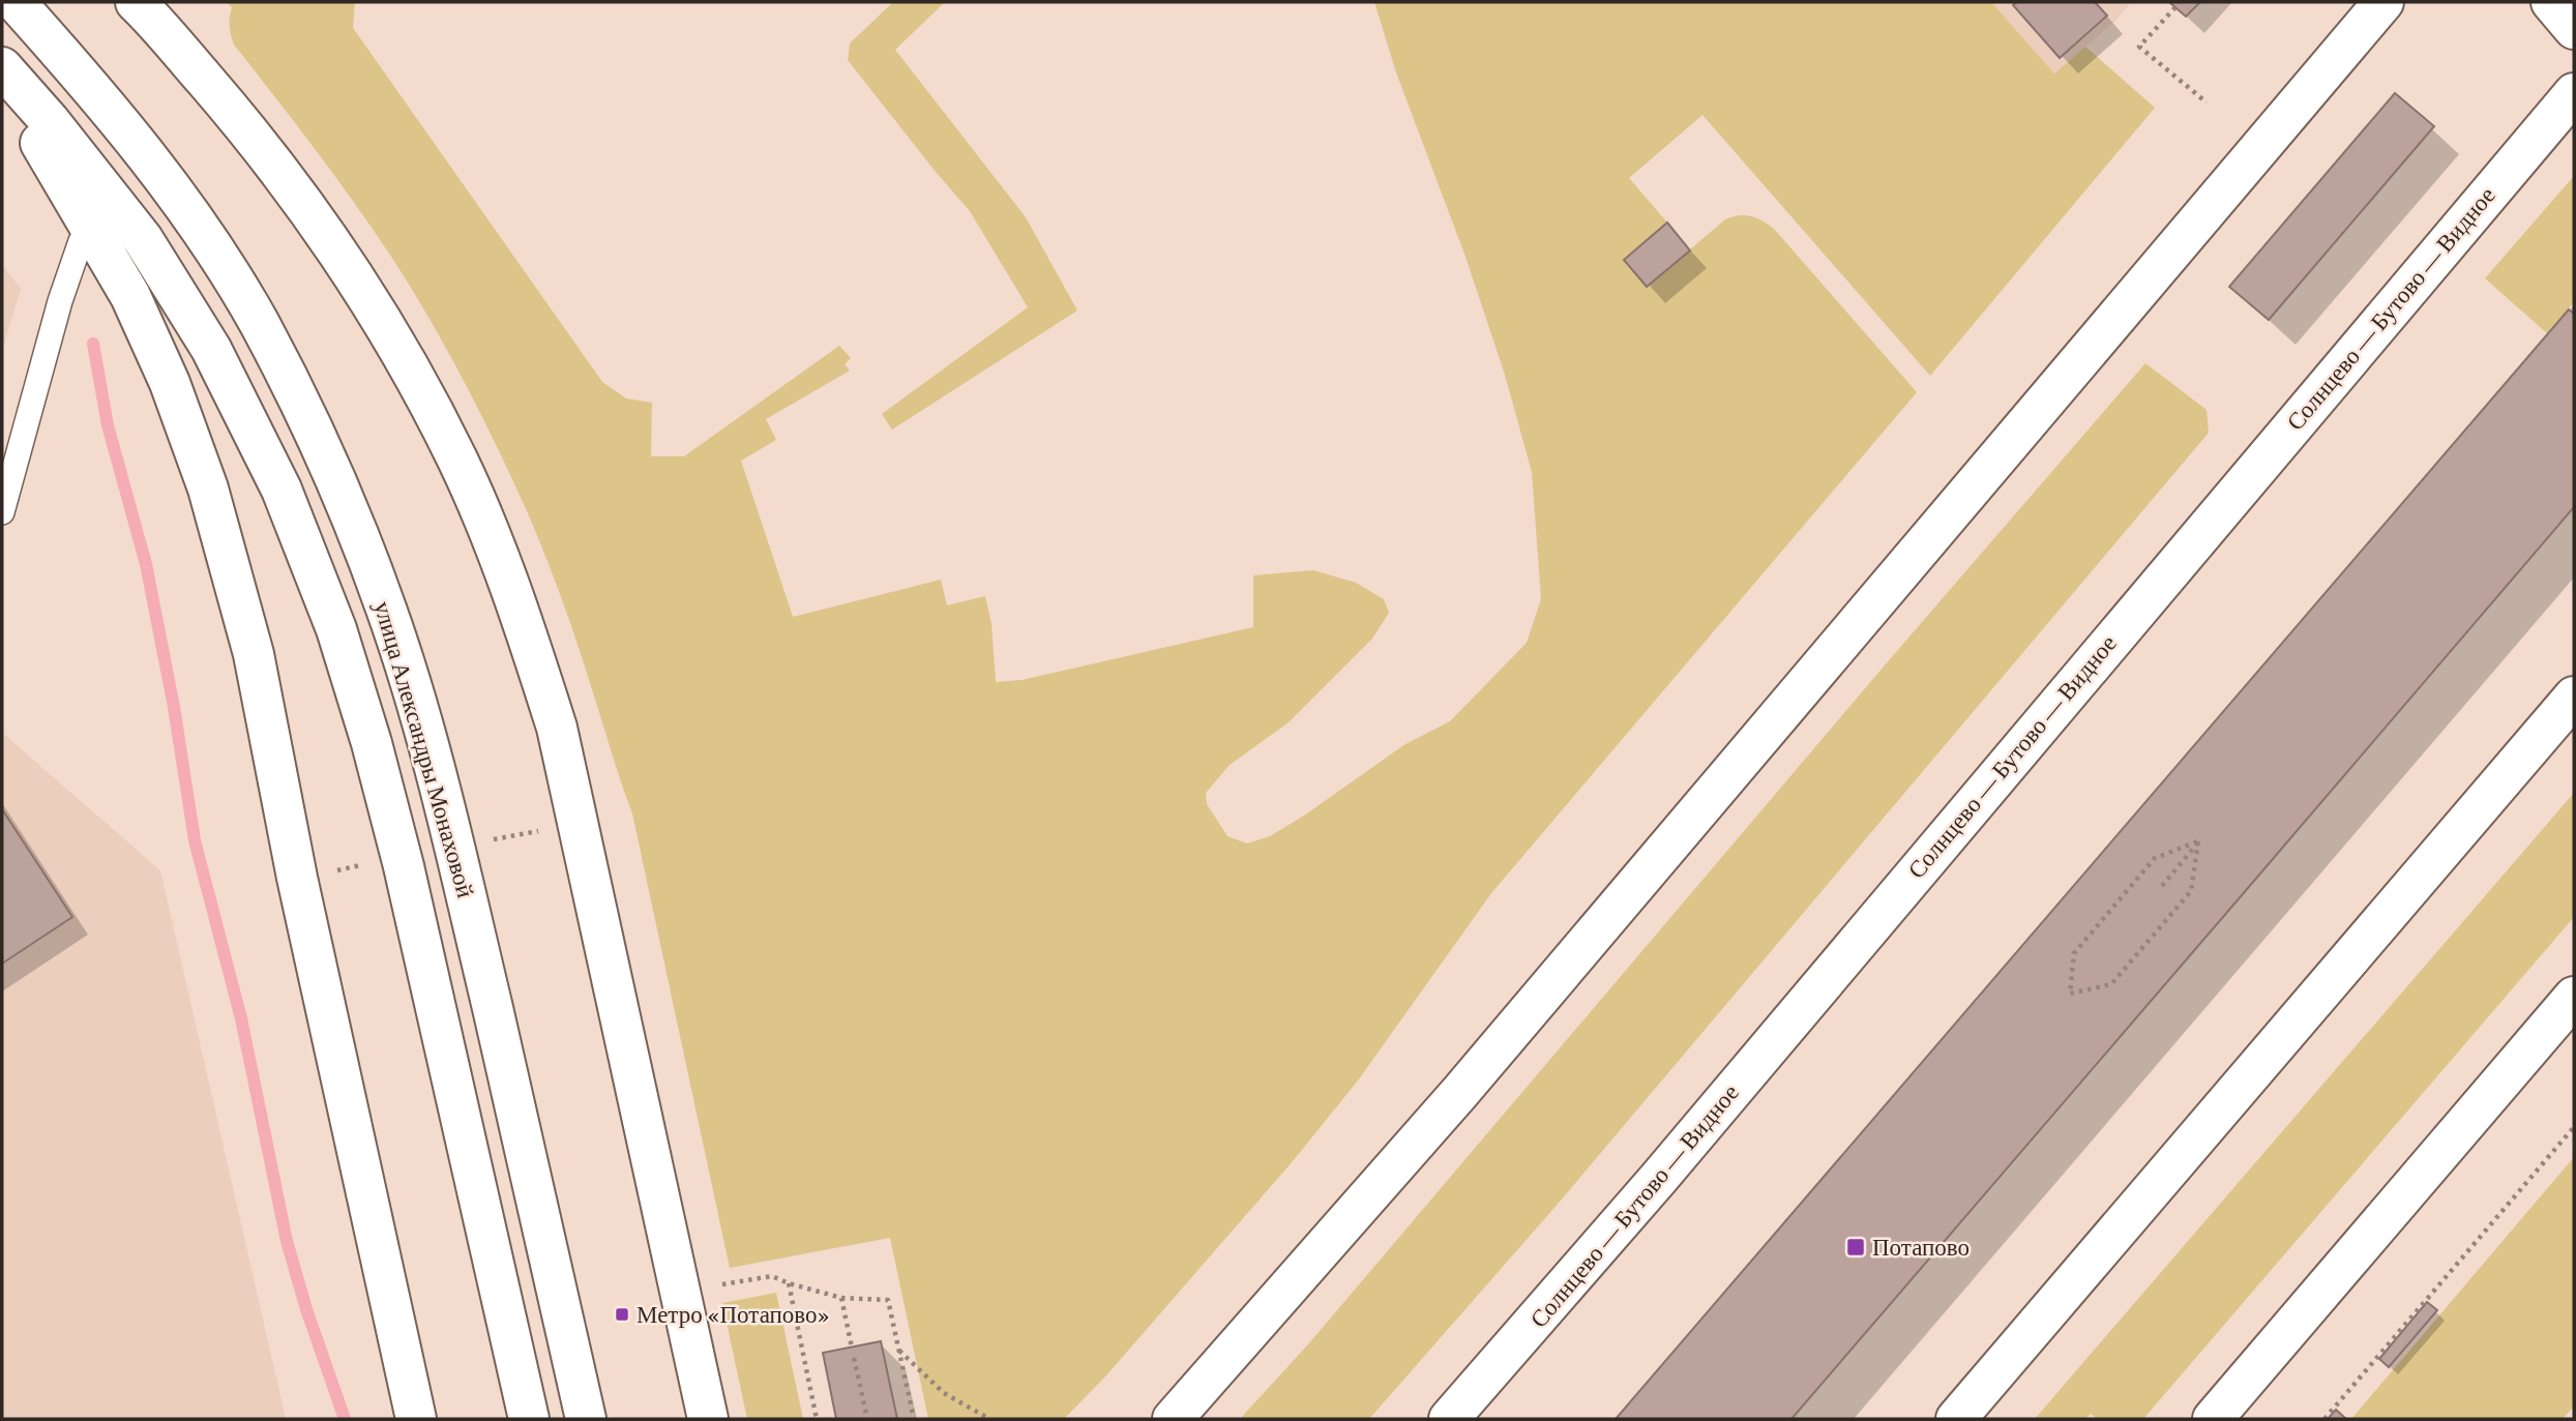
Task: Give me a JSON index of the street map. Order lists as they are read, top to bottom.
{
  "streets": {
    "main road": ["Солнцево — Бутово — Видное", "улица Александры Монаховой"]
  },
  "places": {
    "transit": ["Потапово", "Метро «Потапово»"]
  }
}
